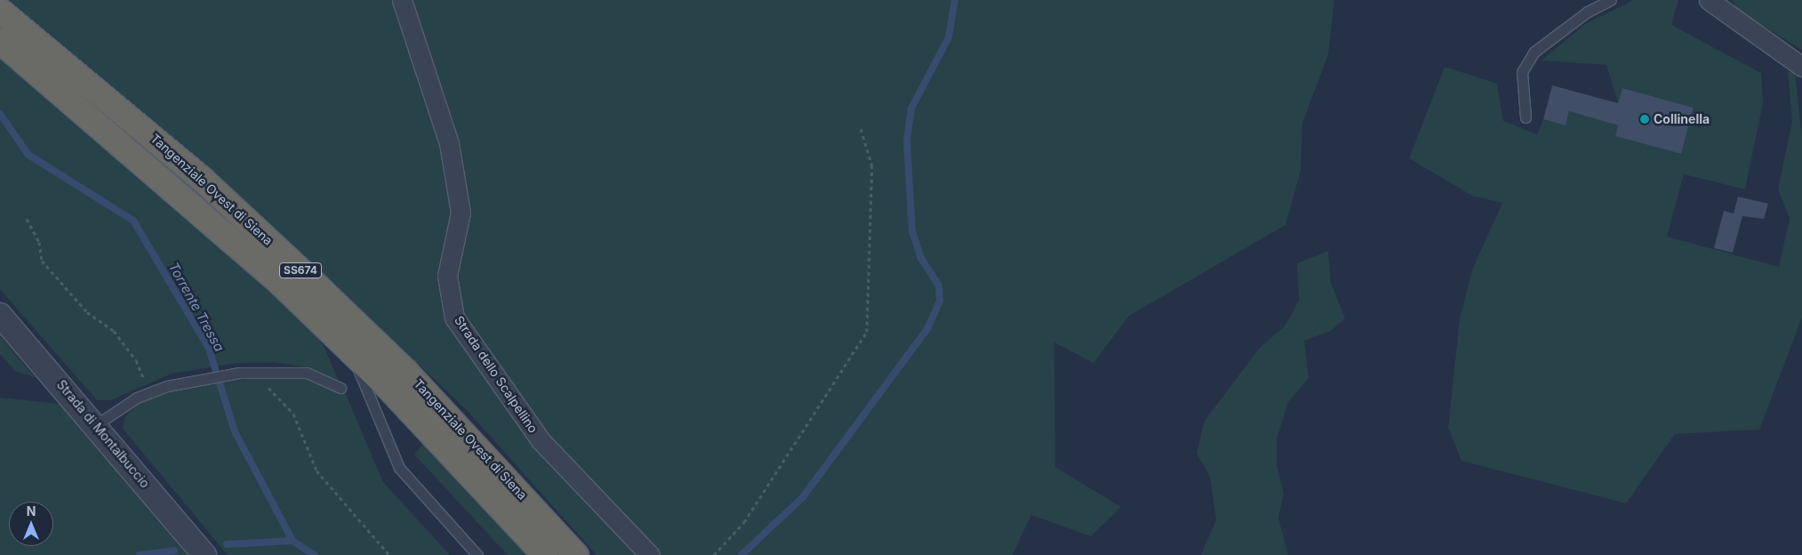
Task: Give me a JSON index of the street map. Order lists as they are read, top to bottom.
{
  "streets": {
    "highway": ["Tangenziale Ovest di Siena", "SS674"],
    "street": ["Strada dello Scalpellino", "Strada di Montalbuccio"]
  },
  "water": ["Torrente Tressa"],
  "places": ["Collinella"],
  "north": "top"
}
